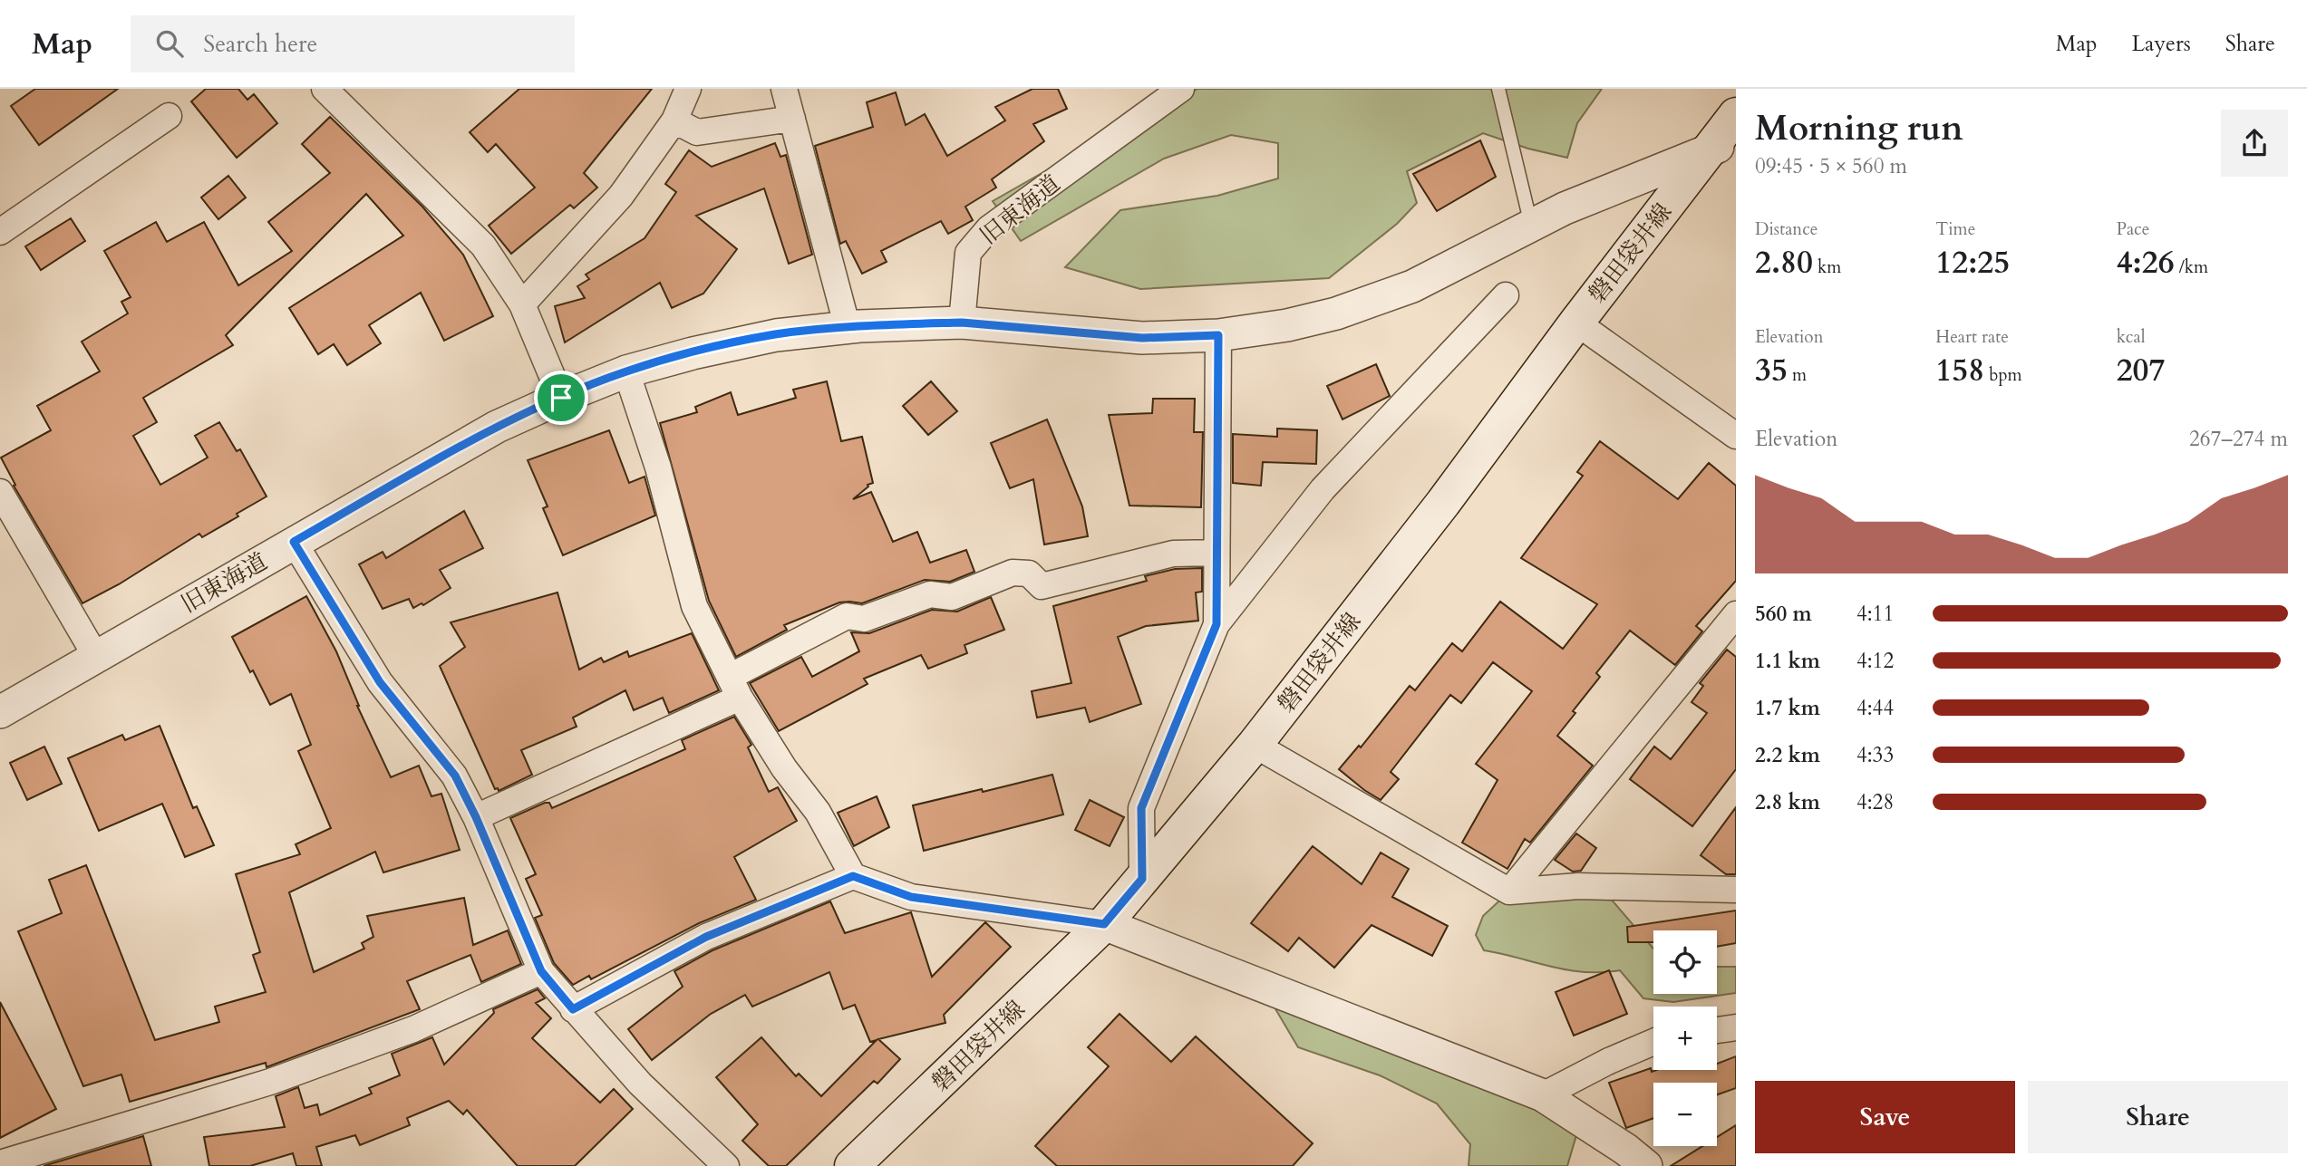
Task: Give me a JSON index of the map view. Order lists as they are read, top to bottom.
{
  "streets": {
    "main road": ["磐田袋井線"],
    "street": ["旧東海道"]
  },
  "page": {
    "header": "Map",
    "search": "Search here",
    "nav": ["Map", "Layers", "Share"],
    "heading": ["Morning run", "09:45 · 5 × 560 m"],
    "stats": [
      ["Distance", "2.80 km"],
      ["Time", "12:25"],
      ["Pace", "4:26 /km"],
      ["Elevation", "35 m"],
      ["Heart rate", "158 bpm"],
      ["kcal", "207"]
    ],
    "chart": ["Elevation", "267–274 m"],
    "list": [
      {
        "name": "560 m",
        "note": "4:11"
      },
      {
        "name": "1.1 km",
        "note": "4:12"
      },
      {
        "name": "1.7 km",
        "note": "4:44"
      },
      {
        "name": "2.2 km",
        "note": "4:33"
      },
      {
        "name": "2.8 km",
        "note": "4:28"
      }
    ],
    "map_buttons": ["+", "−"],
    "buttons": ["Save", "Share"]
  }
}
